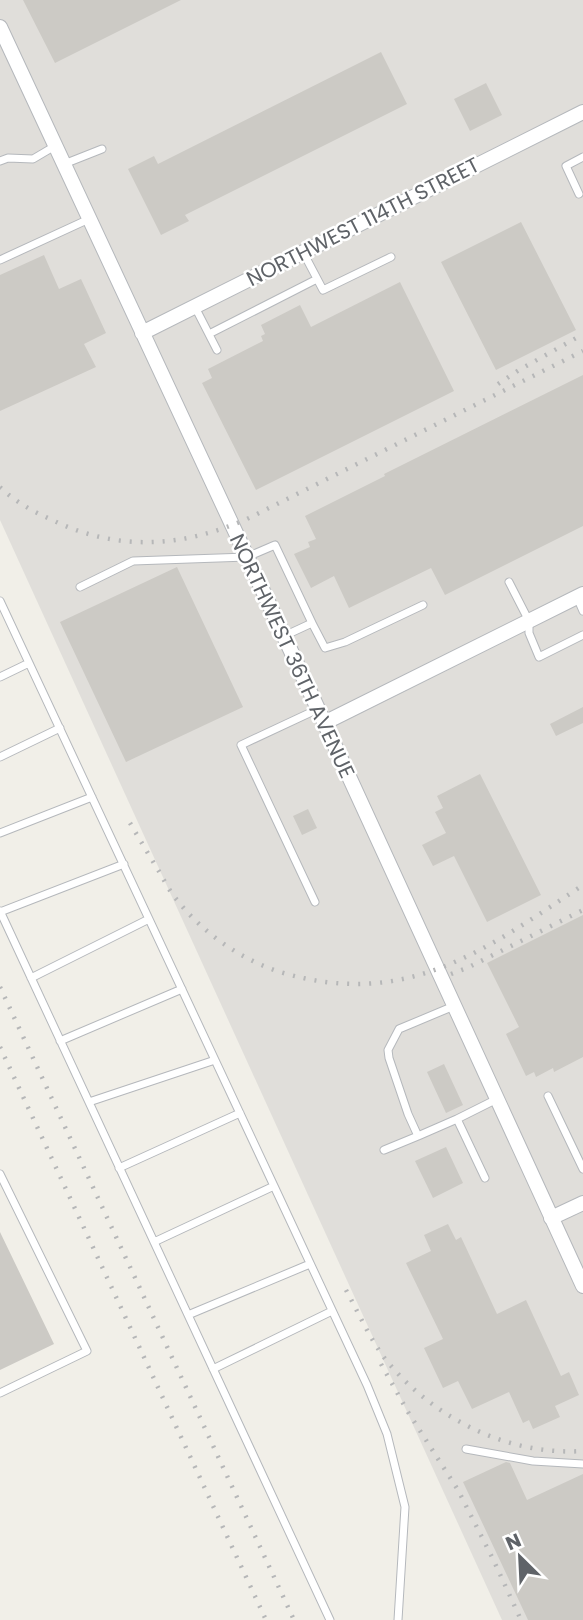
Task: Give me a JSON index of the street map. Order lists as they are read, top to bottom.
{
  "streets": {
    "street": ["NORTHWEST 114TH STREET", "NORTHWEST 36TH AVENUE"]
  },
  "crossings": [
    ["NORTHWEST 114TH STREET", "NORTHWEST 36TH AVENUE"]
  ],
  "north": "top left"
}
